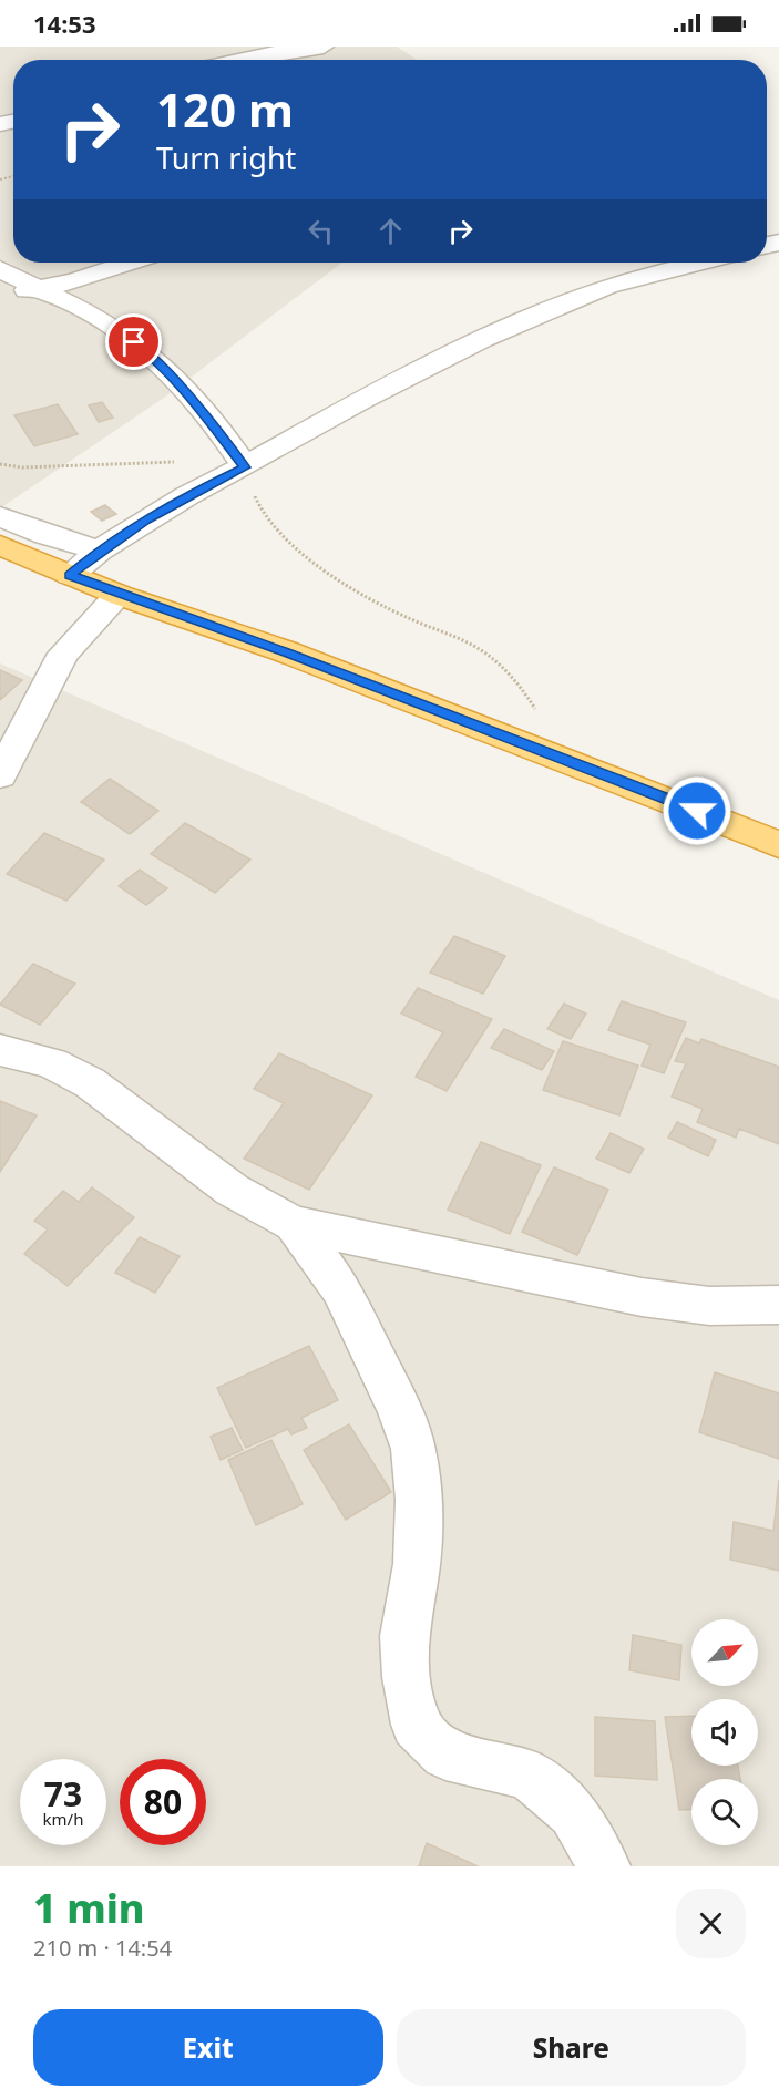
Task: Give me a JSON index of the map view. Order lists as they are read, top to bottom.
{
  "north": "top right",
  "page": {
    "status": "14:53",
    "turn": ["120 m", "Turn right"],
    "speed": "73 km/h",
    "limit": "80",
    "heading": ["1 min", "210 m · 14:54"],
    "buttons": ["Exit", "Share"]
  }
}
